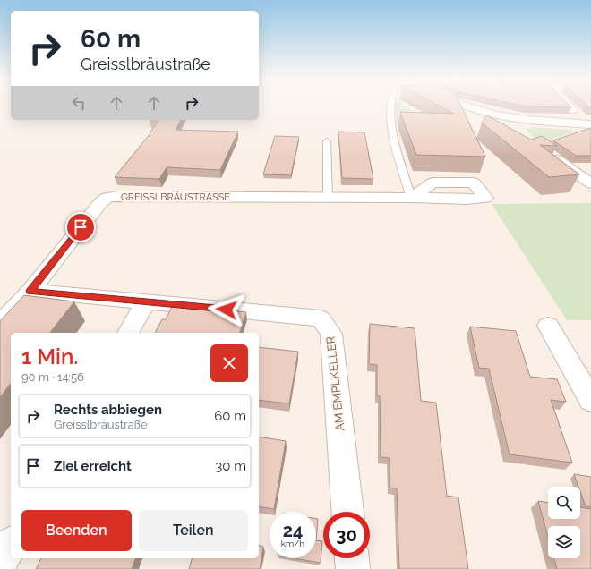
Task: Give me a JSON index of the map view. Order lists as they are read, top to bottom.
{
  "streets": {
    "street": ["GREISSLBRÄUSTRASSE", "AM EMPLKELLER"]
  },
  "crossings": [
    ["GREISSLBRÄUSTRASSE", "AM EMPLKELLER"]
  ],
  "page": {
    "turn": ["60 m", "Greisslbräustraße"],
    "heading": ["1 Min.", "90 m · 14:56"],
    "list": [
      {
        "name": "Rechts abbiegen",
        "note": "Greisslbräustraße",
        "value": "60 m"
      },
      {
        "name": "Ziel erreicht",
        "value": "30 m"
      }
    ],
    "buttons": ["Beenden", "Teilen"],
    "speed": "24 km/h",
    "limit": "30"
  }
}
